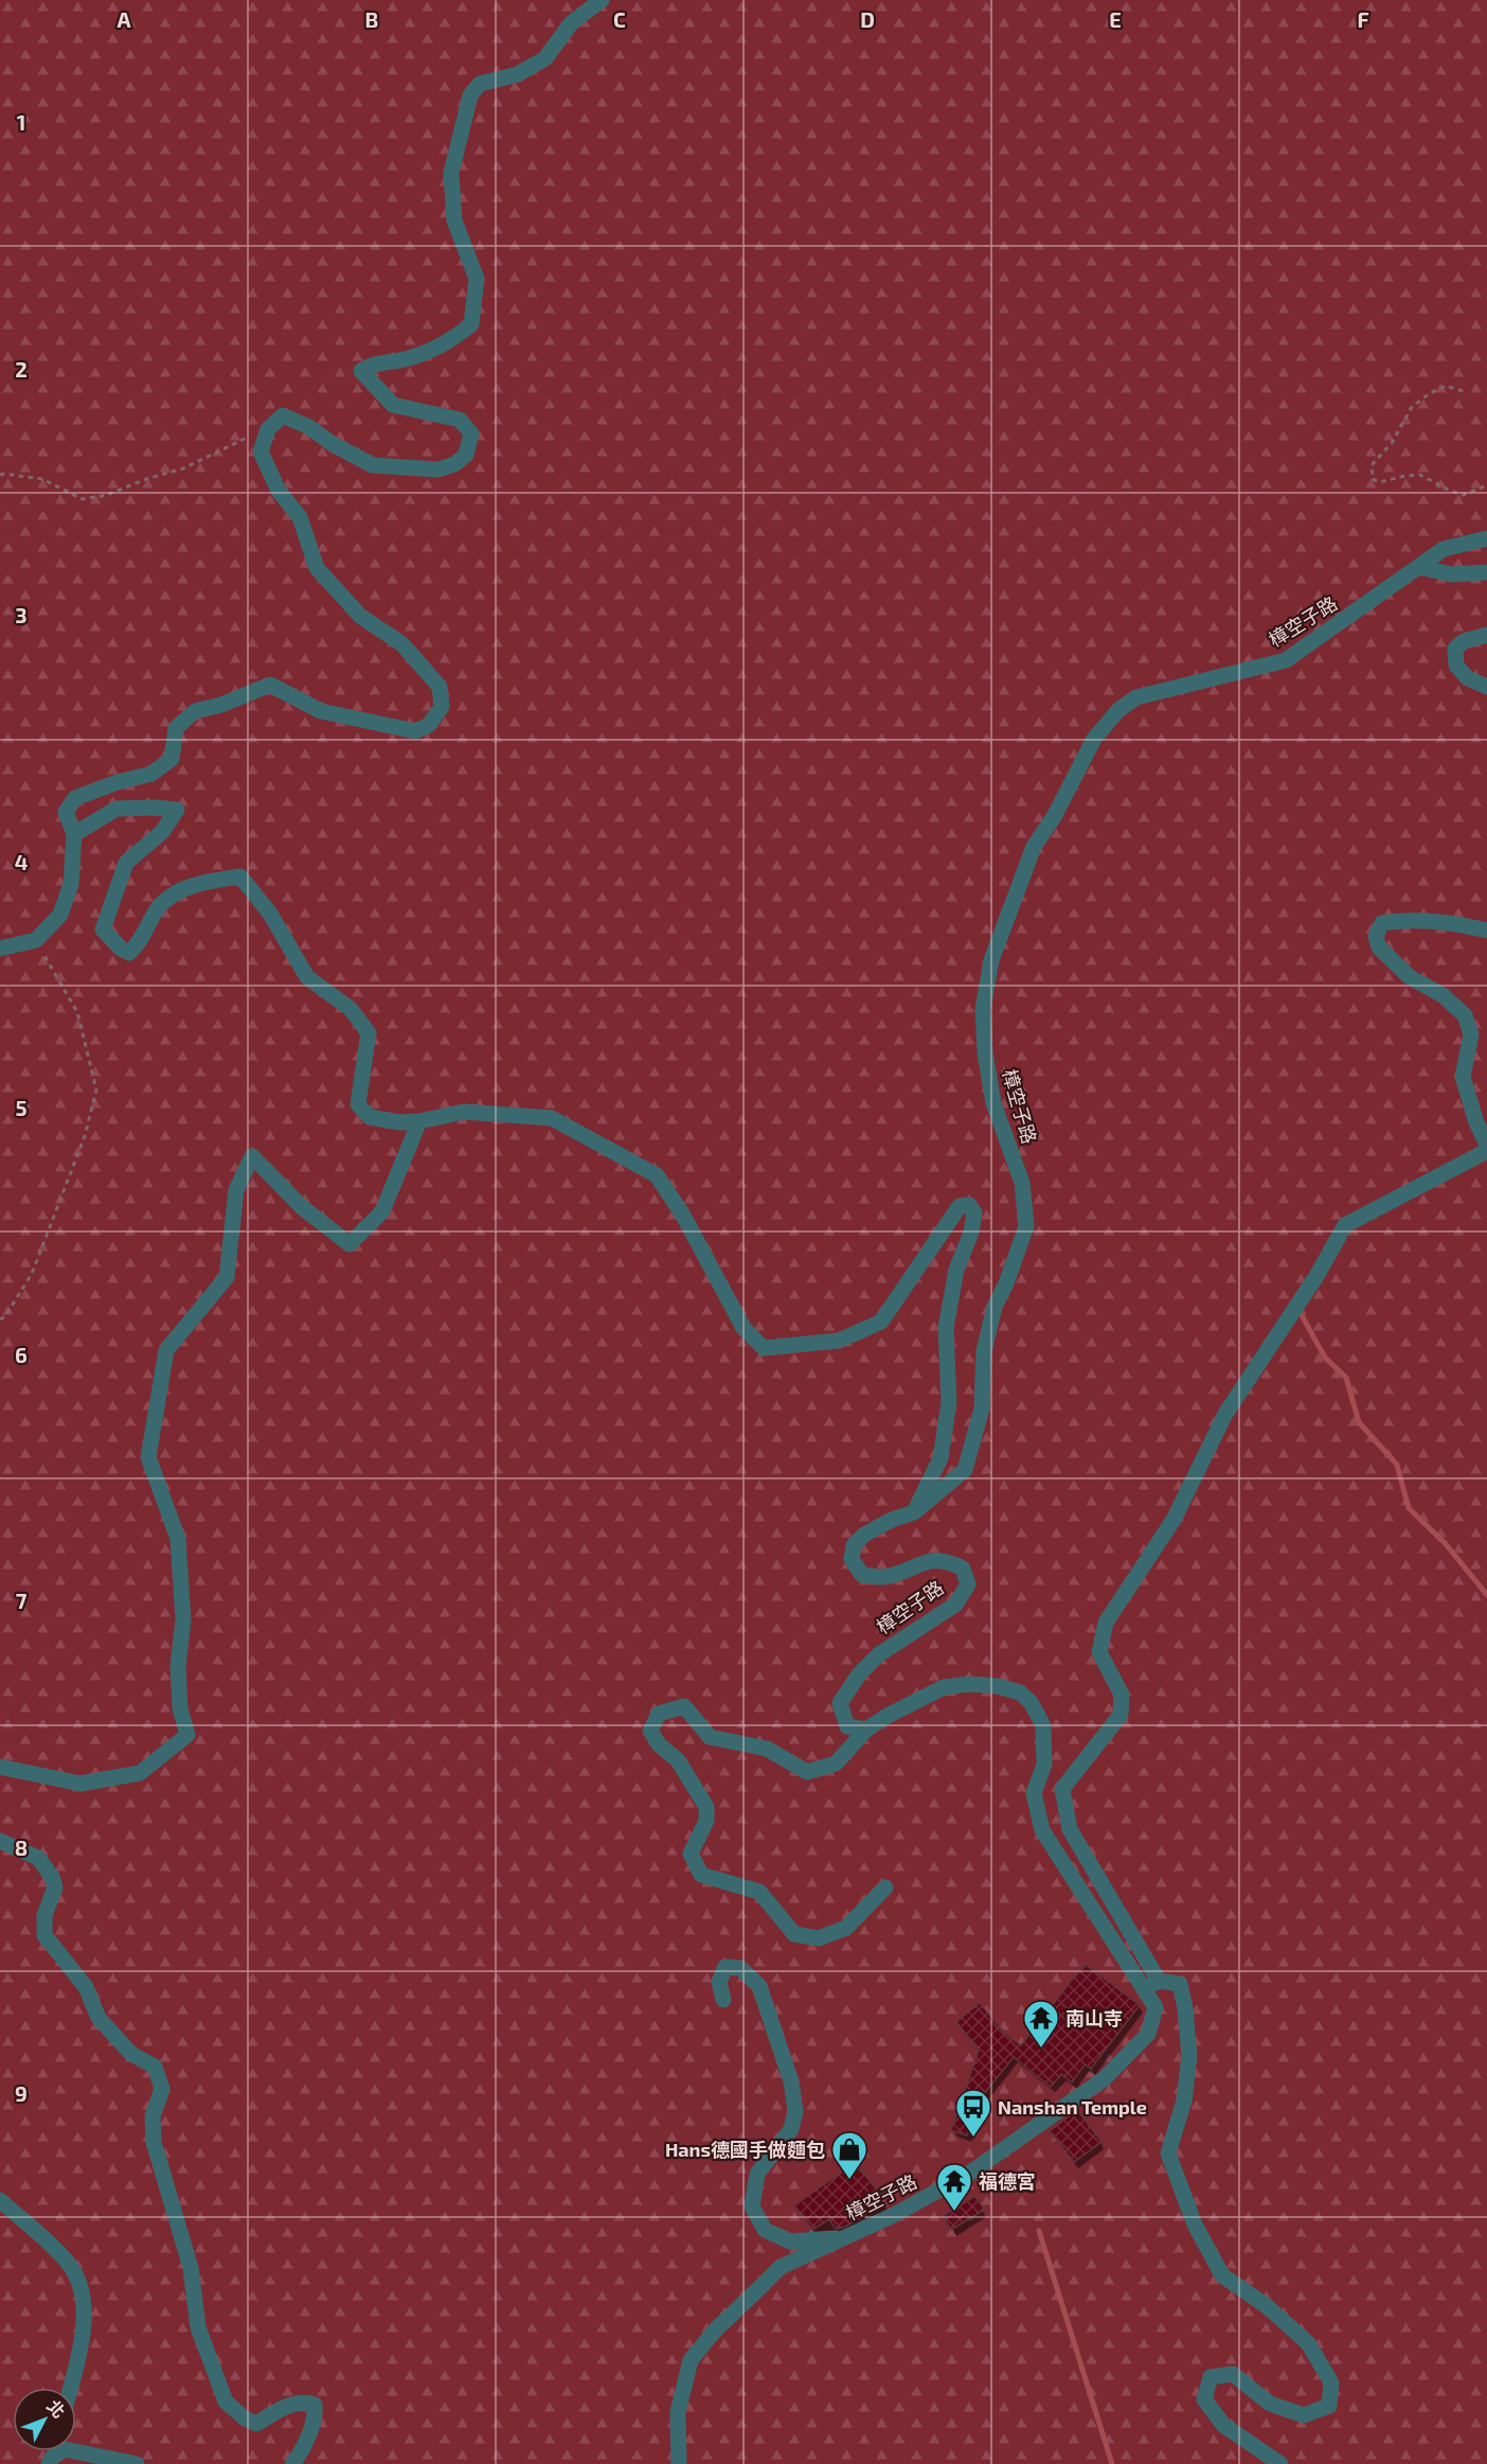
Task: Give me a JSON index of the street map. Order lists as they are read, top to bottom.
{
  "streets": {
    "street": ["樟空子路"]
  },
  "places": {
    "temple": ["南山寺", "福德宮"],
    "bus stop": ["Nanshan Temple"],
    "shop": ["Hans德國手做麵包"]
  },
  "north": "top right",
  "grid": {
    "columns": [
      "A",
      "B",
      "C",
      "D",
      "E",
      "F"
    ],
    "rows": [
      "1",
      "2",
      "3",
      "4",
      "5",
      "6",
      "7",
      "8",
      "9"
    ]
  }
}
